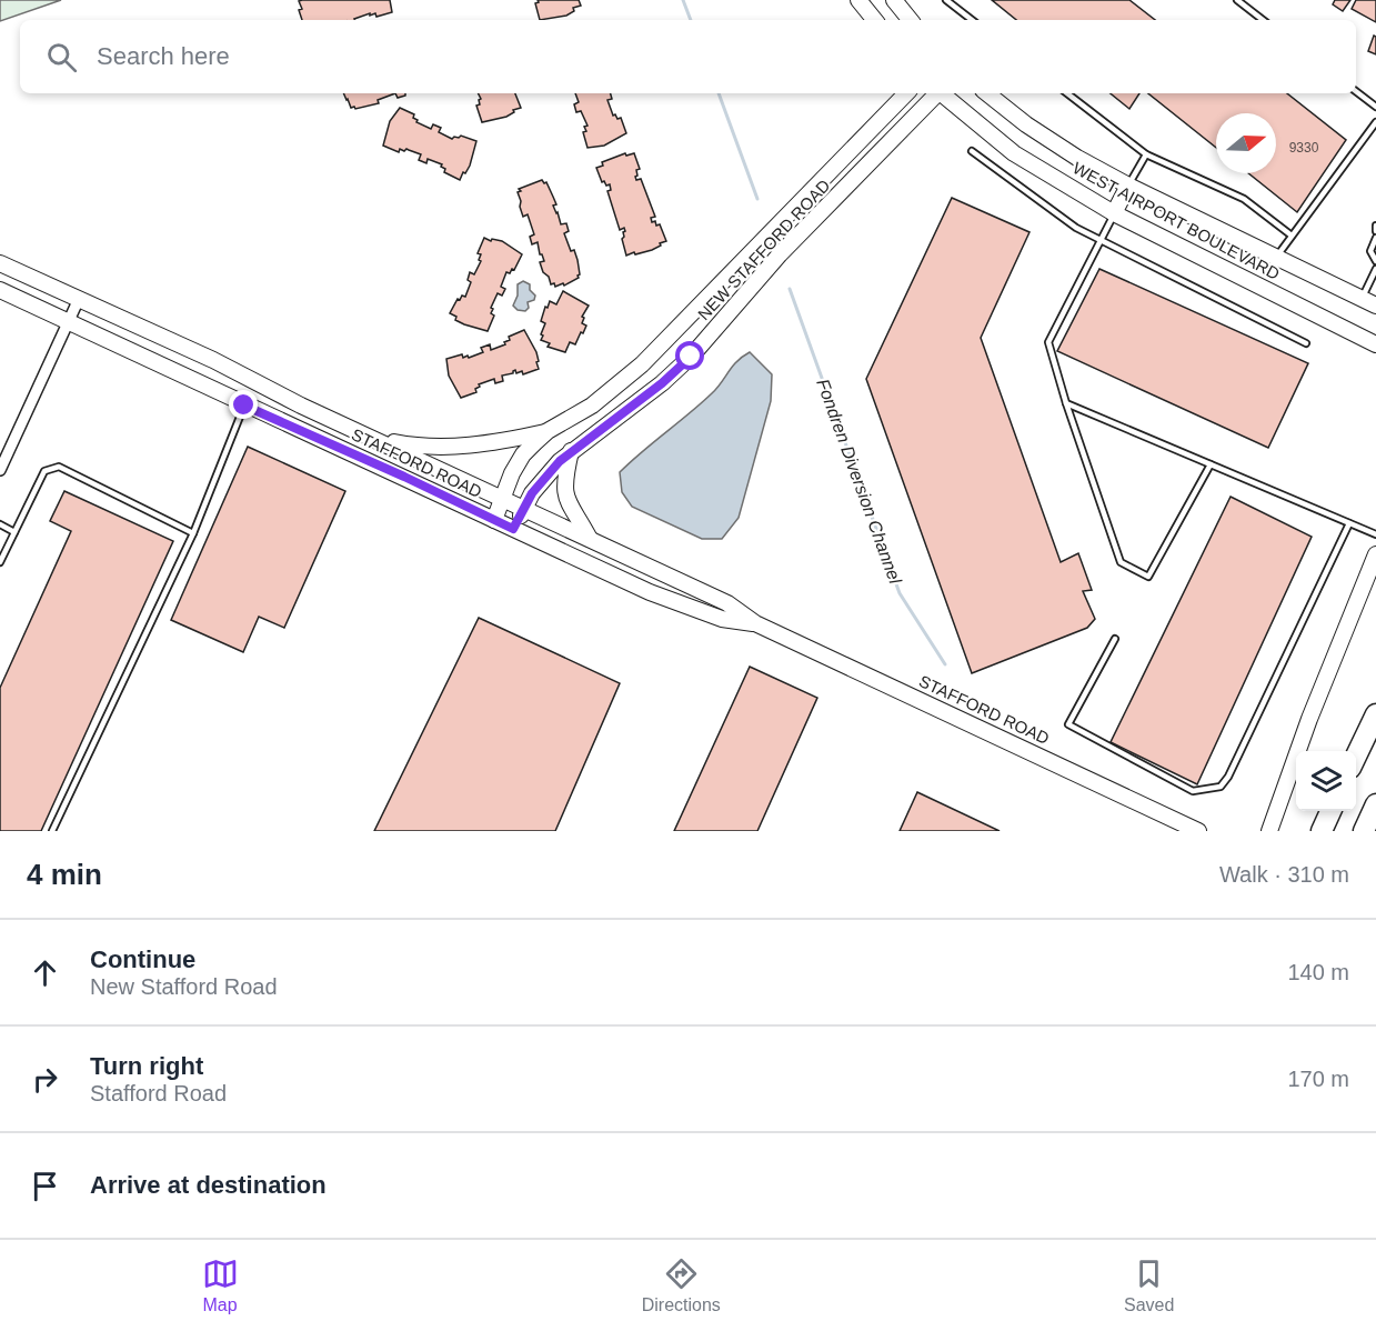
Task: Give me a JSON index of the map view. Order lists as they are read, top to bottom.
{
  "streets": {
    "main road": ["WEST AIRPORT BOULEVARD", "NEW STAFFORD ROAD", "STAFFORD ROAD"]
  },
  "crossings": [
    ["NEW STAFFORD ROAD", "STAFFORD ROAD"]
  ],
  "water": ["Fondren Diversion Channel"],
  "house_numbers": ["9330"],
  "north": "right",
  "page": {
    "search": "Search here",
    "heading": ["4 min", "Walk · 310 m"],
    "list": [
      ["Continue", "New Stafford Road", "140 m"],
      ["Turn right", "Stafford Road", "170 m"],
      "Arrive at destination"
    ],
    "nav": ["Map", "Directions", "Saved"]
  }
}
